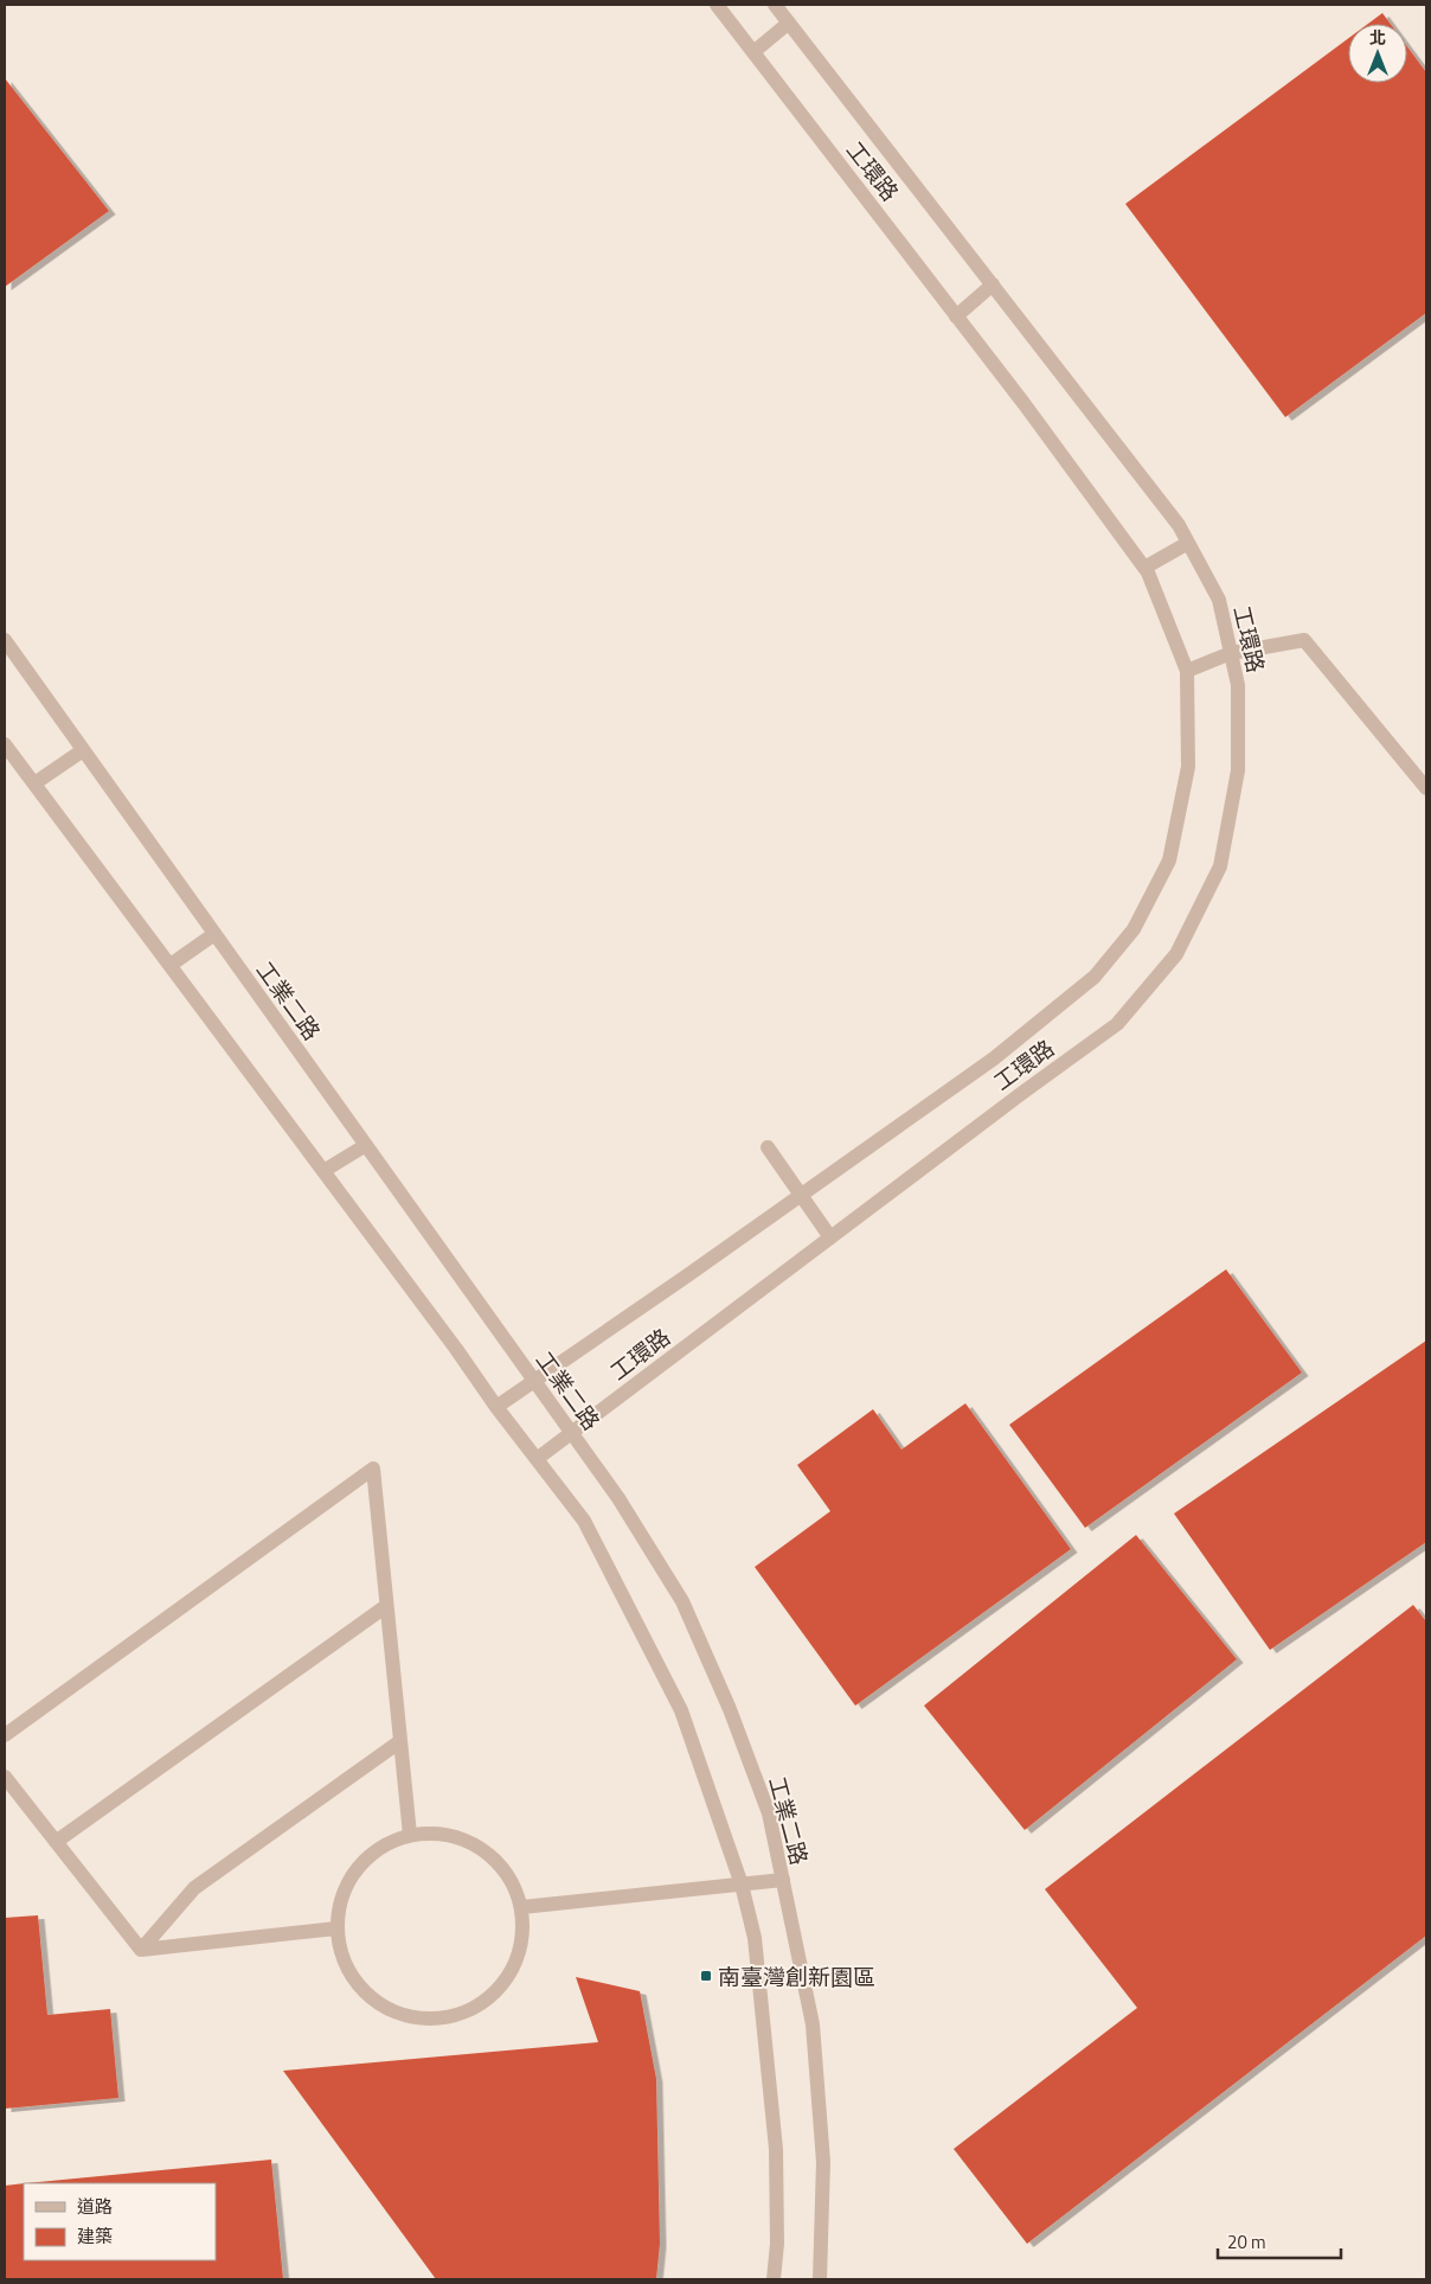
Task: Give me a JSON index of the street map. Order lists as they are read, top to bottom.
{
  "streets": {
    "street": ["工環路", "工業二路"]
  },
  "crossings": [
    ["工環路", "工業二路"]
  ],
  "places": {
    "transit": ["南臺灣創新園區"]
  },
  "legend": ["道路", "建築"],
  "scale_bar": "20 m",
  "north": "top"
}
